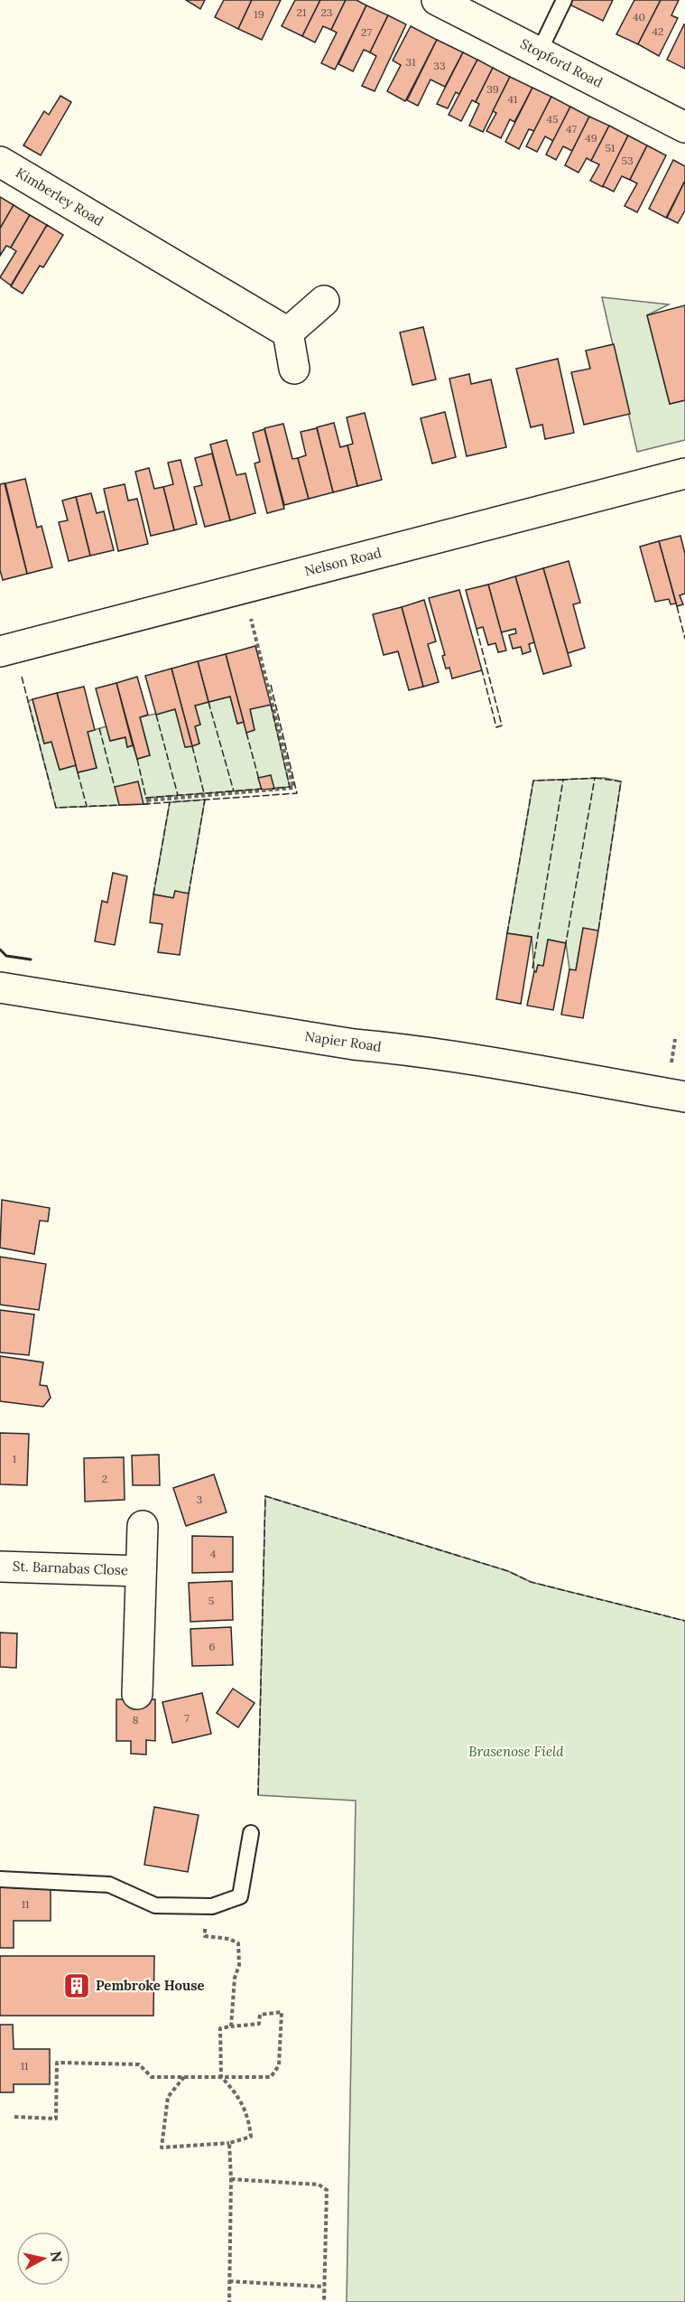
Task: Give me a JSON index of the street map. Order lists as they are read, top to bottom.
{
  "streets": {
    "street": [
      "Stopford Road",
      "Kimberley Road",
      "Nelson Road",
      "Napier Road",
      "St. Barnabas Close"
    ]
  },
  "parks": ["Brasenose Field"],
  "places": {
    "building": ["Pembroke House"]
  },
  "house_numbers": [
    "21",
    "23",
    "19",
    "40",
    "42",
    "27",
    "31",
    "33",
    "39",
    "41",
    "45",
    "47",
    "49",
    "51",
    "53",
    "1",
    "2",
    "3",
    "4",
    "5",
    "6",
    "7",
    "8",
    "11",
    "11"
  ],
  "north": "right"
}
